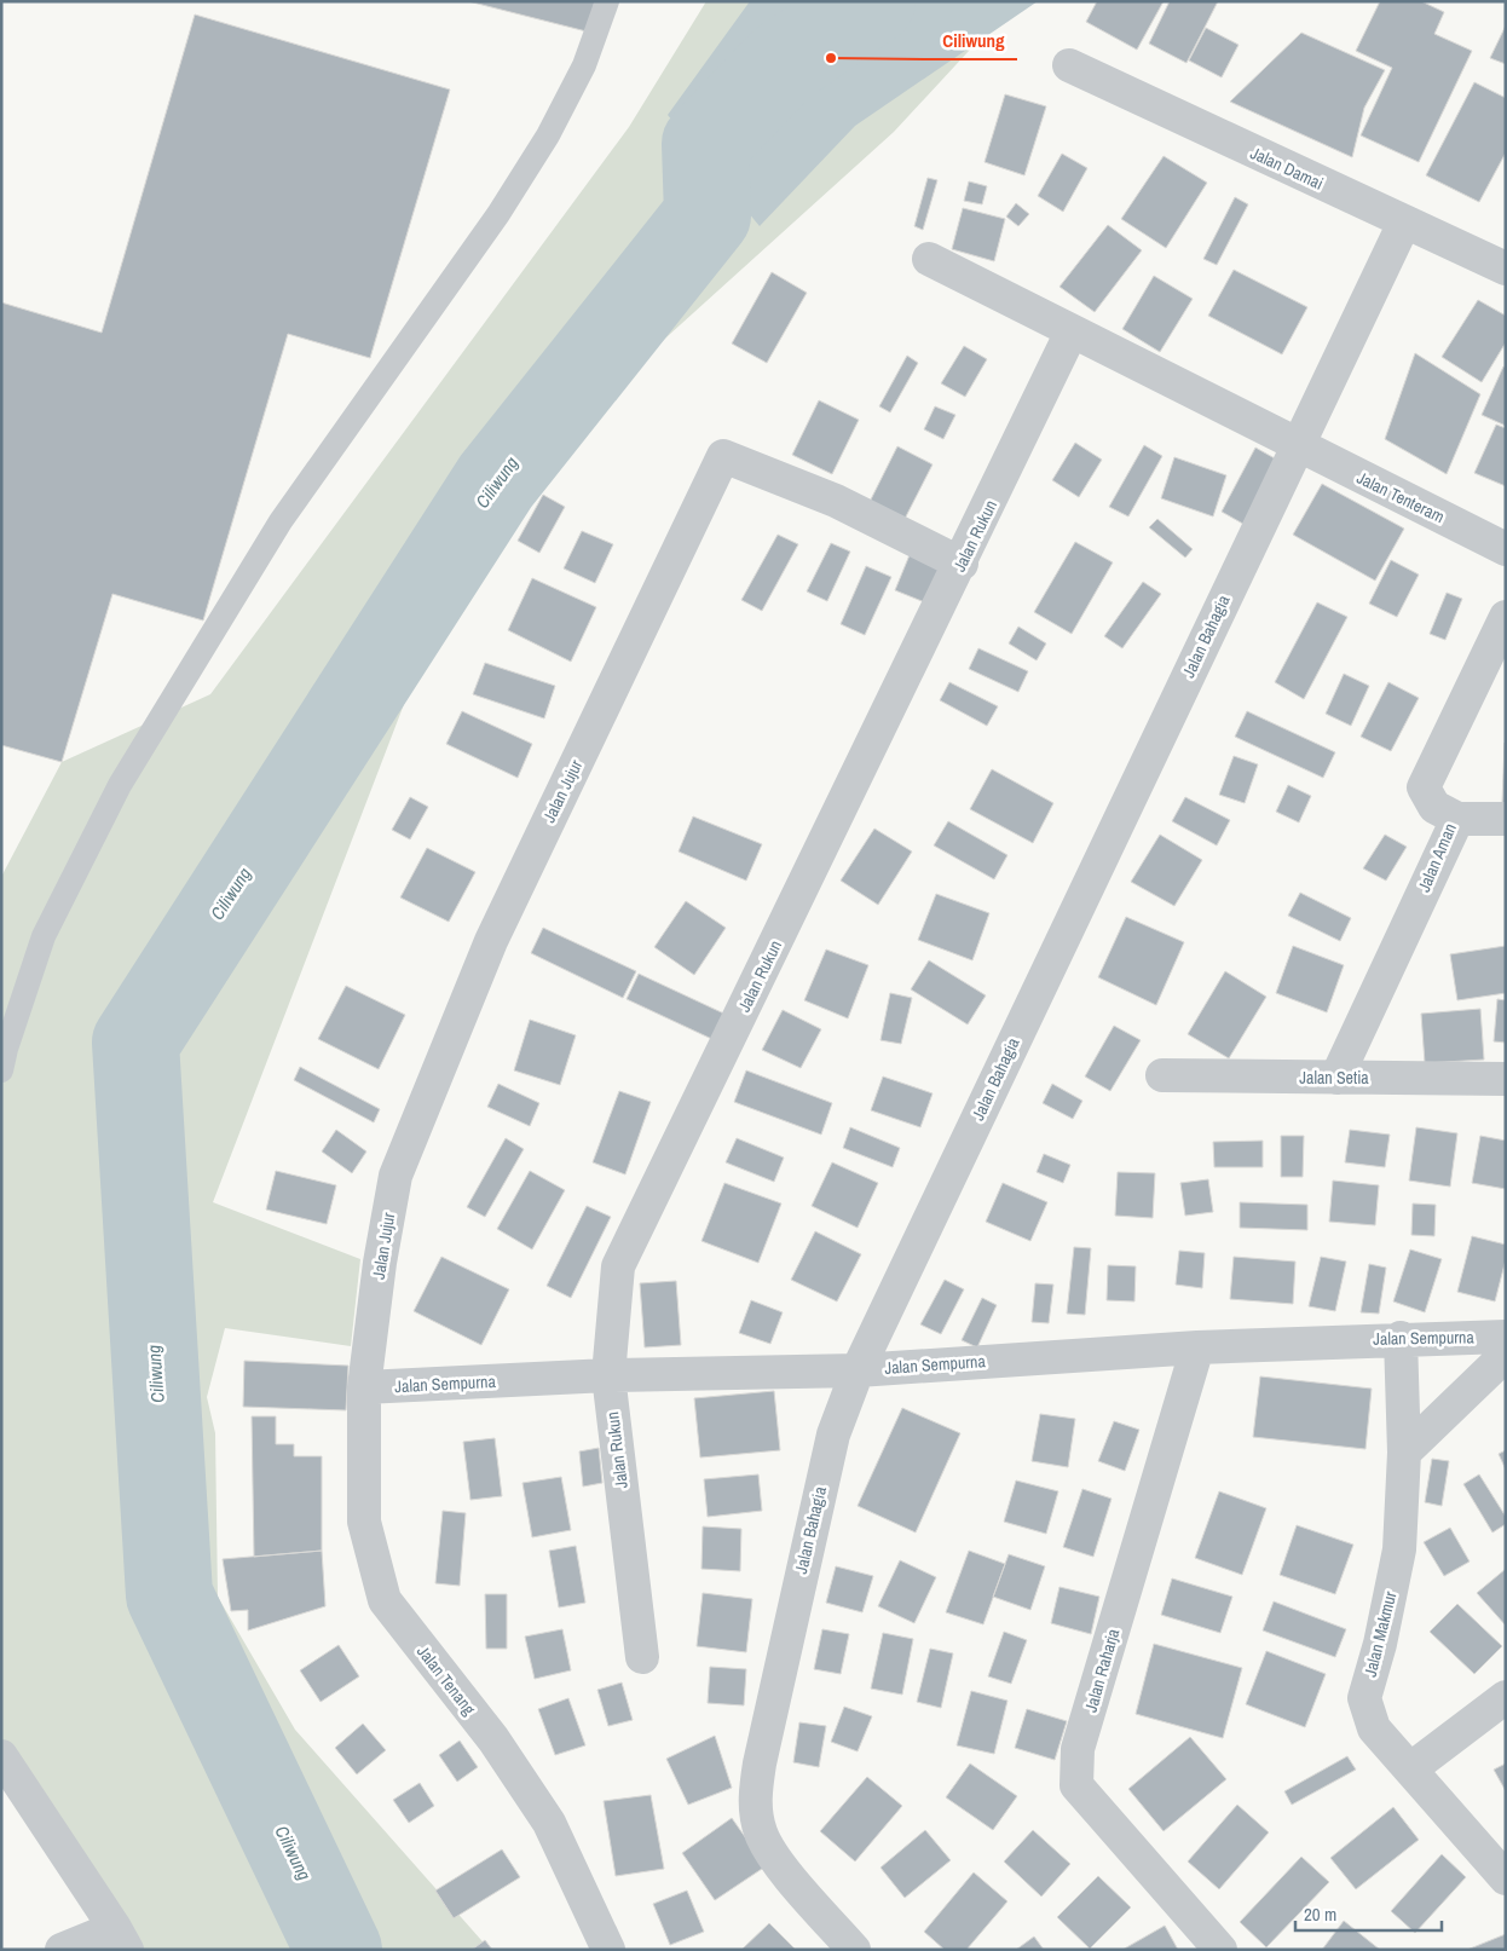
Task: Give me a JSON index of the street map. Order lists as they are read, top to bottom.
{
  "streets": {
    "street": [
      "Jalan Damai",
      "Jalan Tenteram",
      "Jalan Rukun",
      "Jalan Bahagia",
      "Jalan Jujur",
      "Jalan Aman",
      "Jalan Setia",
      "Jalan Sempurna",
      "Jalan Makmur",
      "Jalan Raharja",
      "Jalan Tenang"
    ]
  },
  "crossings": [
    ["Jalan Damai", "Jalan Bahagia"],
    ["Jalan Tenteram", "Jalan Rukun"],
    ["Jalan Tenteram", "Jalan Bahagia"],
    ["Jalan Rukun", "Jalan Jujur"],
    ["Jalan Rukun", "Jalan Sempurna"],
    ["Jalan Bahagia", "Jalan Sempurna"],
    ["Jalan Jujur", "Jalan Sempurna"],
    ["Jalan Jujur", "Jalan Tenang"],
    ["Jalan Aman", "Jalan Setia"],
    ["Jalan Sempurna", "Jalan Makmur"],
    ["Jalan Sempurna", "Jalan Raharja"],
    ["Jalan Sempurna", "Jalan Tenang"]
  ],
  "water": ["Ciliwung"],
  "places": ["Ciliwung"],
  "scale_bar": "20 m"
}
